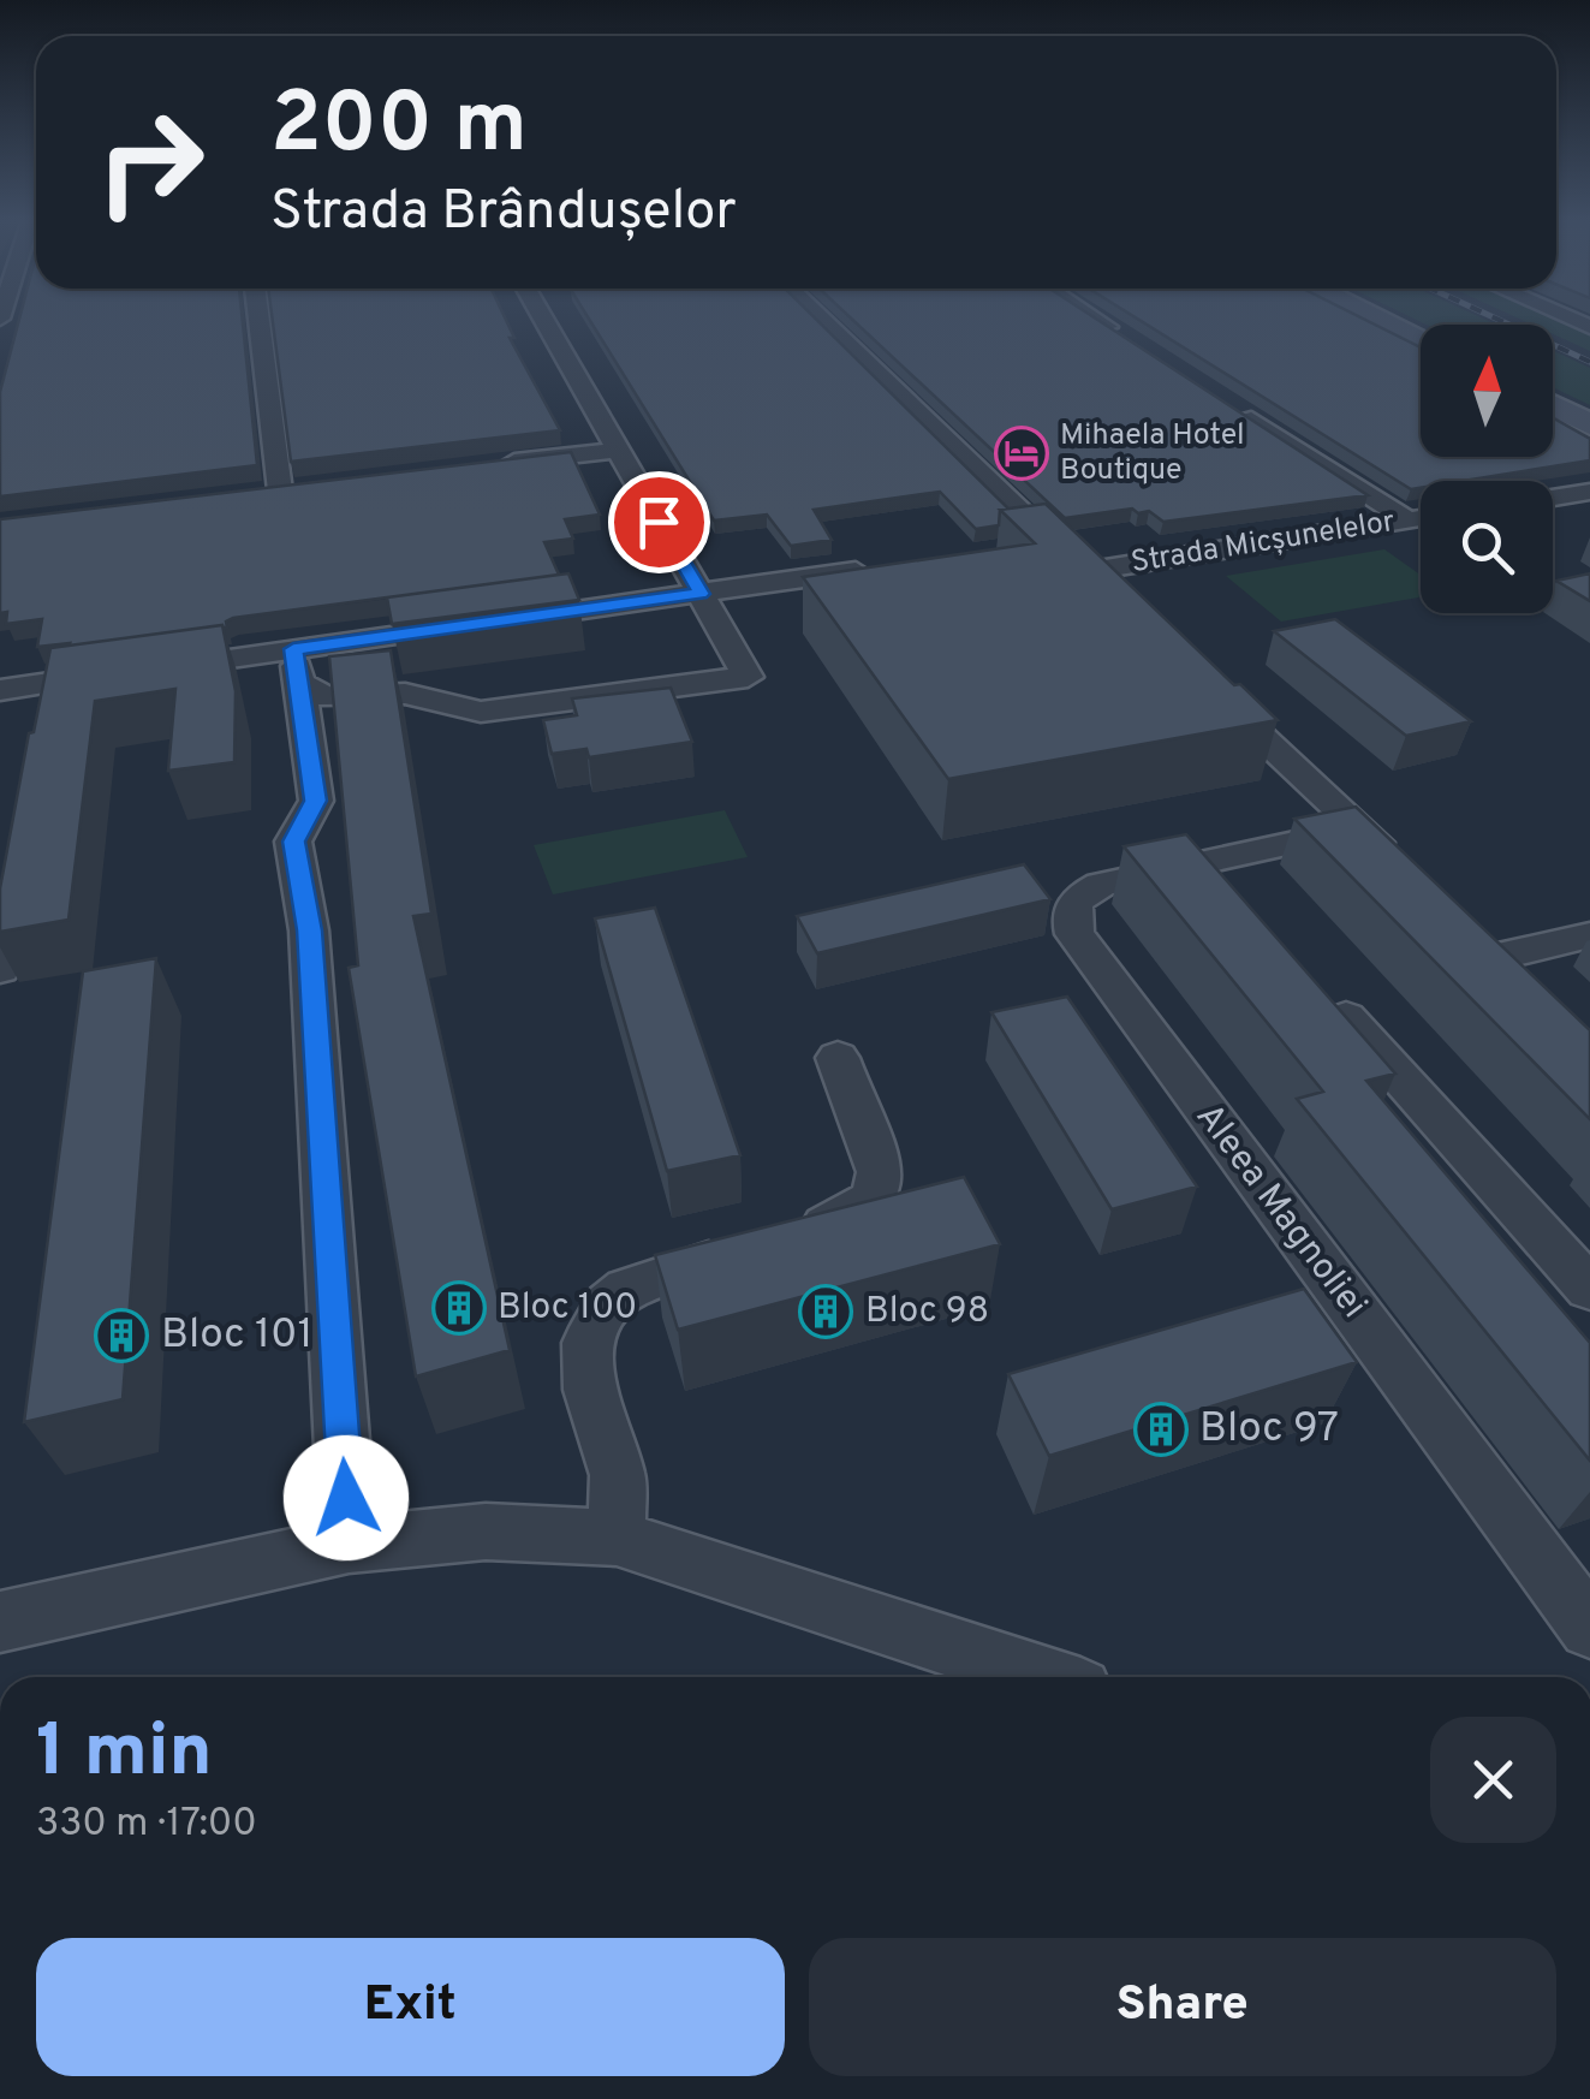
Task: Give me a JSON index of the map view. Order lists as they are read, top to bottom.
{
  "streets": {
    "street": ["Strada Micșunelelor", "Aleea Magnoliei"]
  },
  "places": {
    "hotel": ["Mihaela Hotel Boutique"],
    "building": [
      "Bloc 100",
      "Bloc 98",
      "Bloc 101",
      "Bloc 97"
    ]
  },
  "north": "top",
  "page": {
    "turn": ["200 m", "Strada Brândușelor"],
    "heading": ["1 min", "330 m · 17:00"],
    "buttons": ["Exit", "Share"]
  }
}
